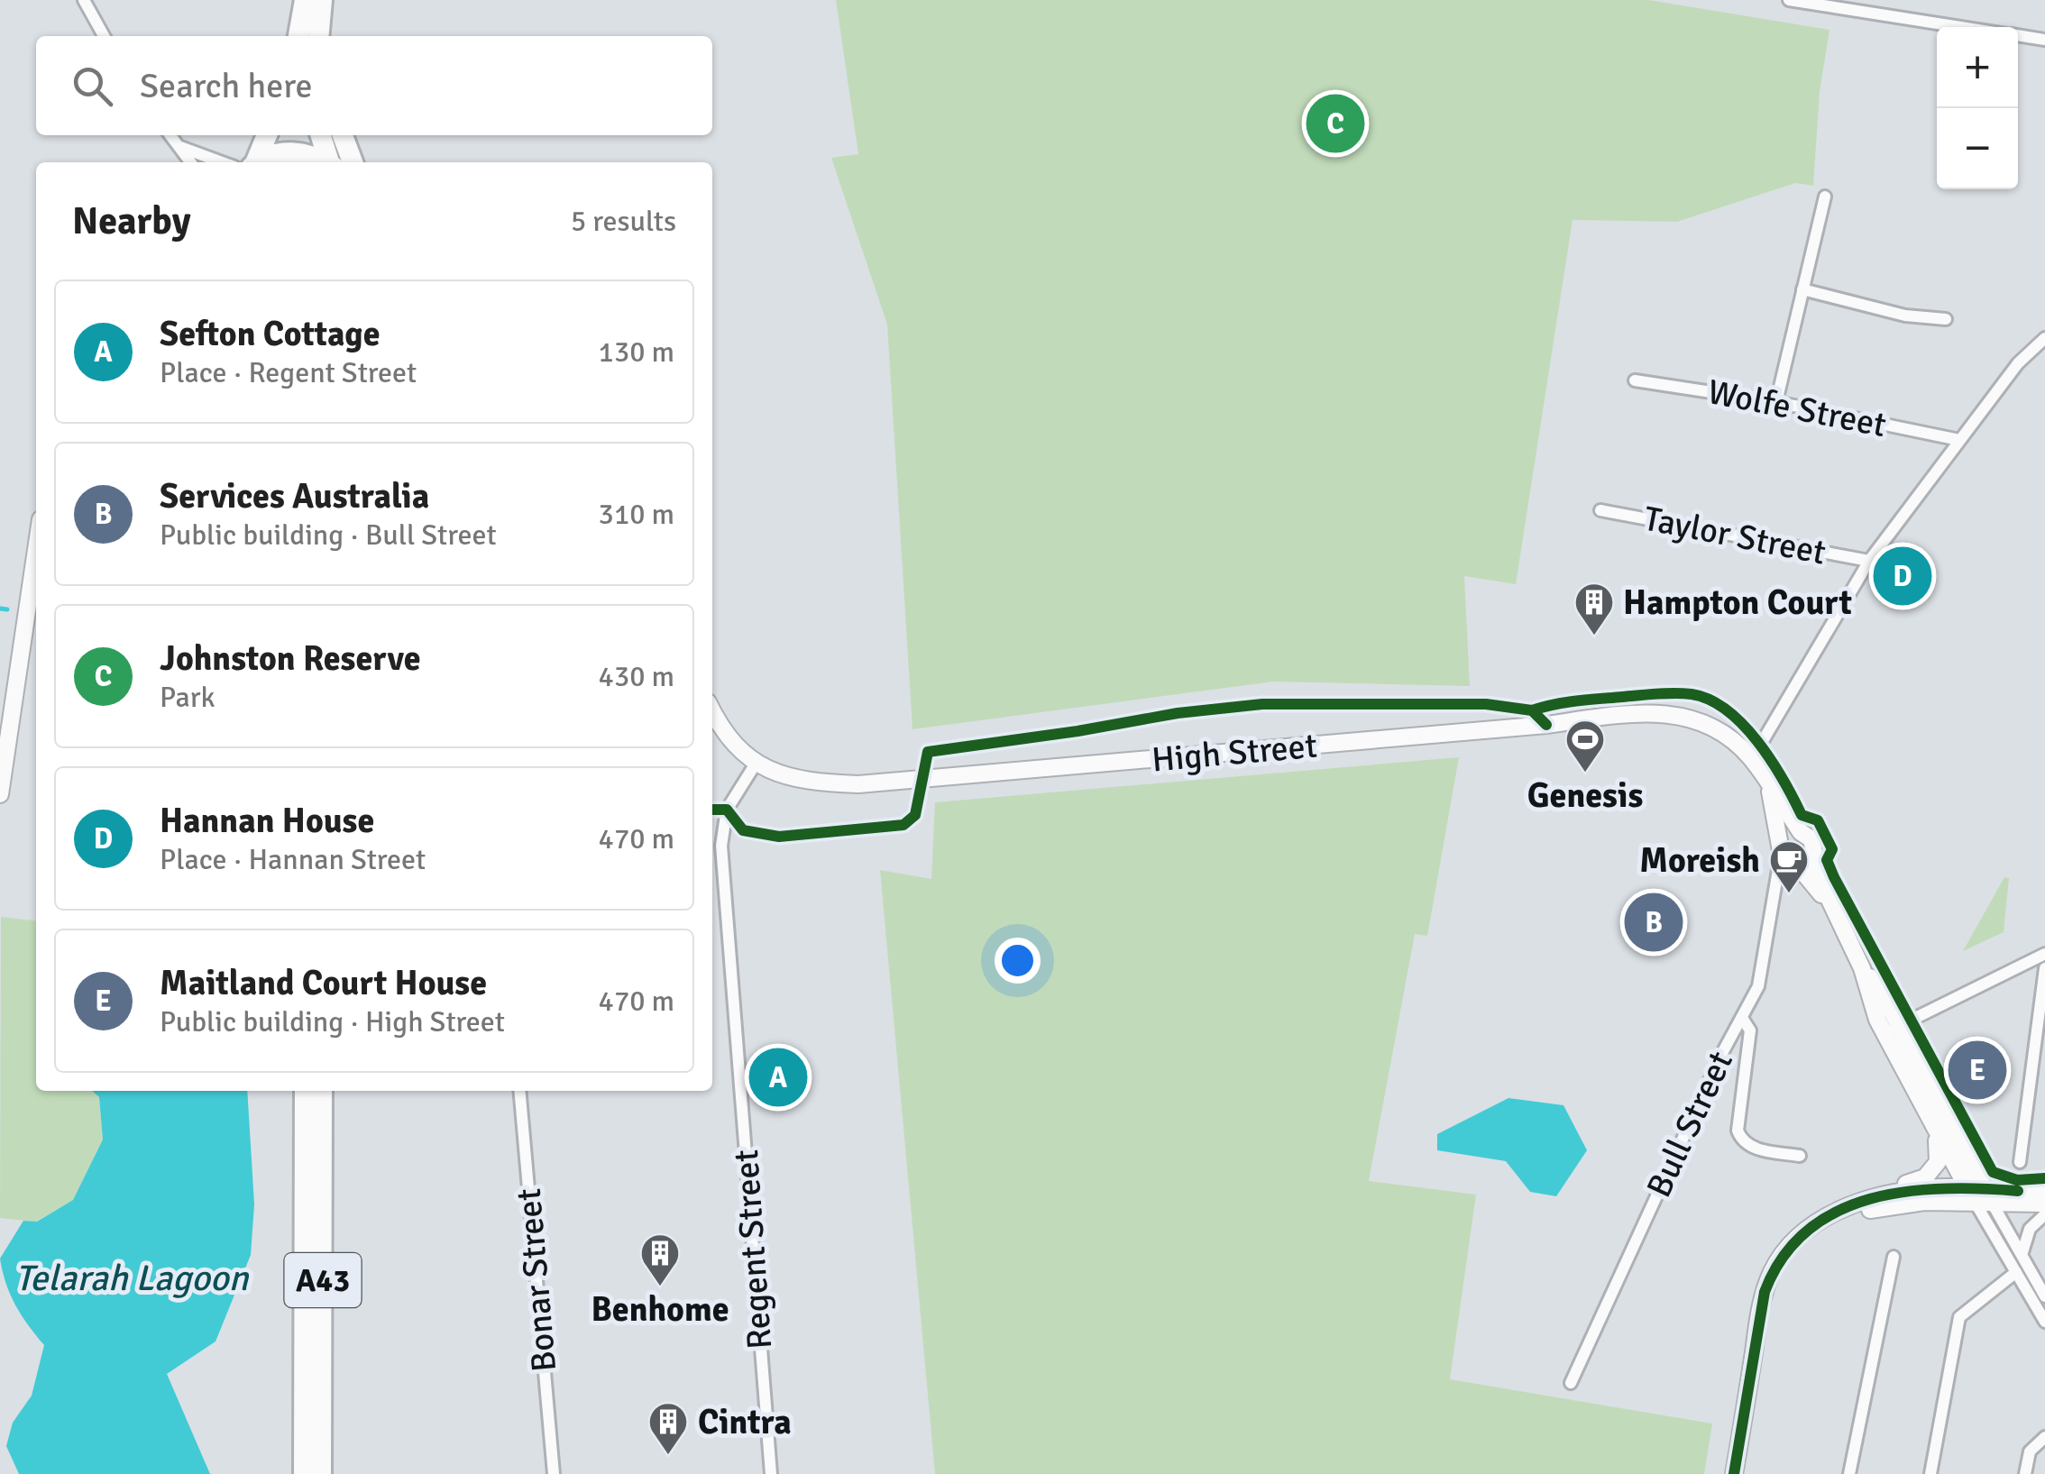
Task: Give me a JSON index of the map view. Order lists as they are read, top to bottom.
{
  "streets": {
    "highway": ["A43"],
    "main road": ["High Street"],
    "street": [
      "Wolfe Street",
      "Taylor Street",
      "Bull Street",
      "Regent Street",
      "Bonar Street"
    ]
  },
  "crossings": [
    ["High Street", "Bull Street"],
    ["High Street", "Regent Street"]
  ],
  "water": ["Telarah Lagoon"],
  "places": {
    "building": ["Hampton Court", "Benhome", "Cintra"],
    "sports": ["Genesis"],
    "cafe": ["Moreish"]
  },
  "page": {
    "map_buttons": ["+", "−"],
    "search": "Search here",
    "pins": [
      "C",
      "D",
      "B",
      "E",
      "A"
    ],
    "heading": ["Nearby", "5 results"],
    "list": [
      {
        "mark": "A",
        "name": "Sefton Cottage",
        "note": "Place · Regent Street",
        "value": "130 m"
      },
      {
        "mark": "B",
        "name": "Services Australia",
        "note": "Public building · Bull Street",
        "value": "310 m"
      },
      {
        "mark": "C",
        "name": "Johnston Reserve",
        "note": "Park",
        "value": "430 m"
      },
      {
        "mark": "D",
        "name": "Hannan House",
        "note": "Place · Hannan Street",
        "value": "470 m"
      },
      {
        "mark": "E",
        "name": "Maitland Court House",
        "note": "Public building · High Street",
        "value": "470 m"
      }
    ]
  }
}
